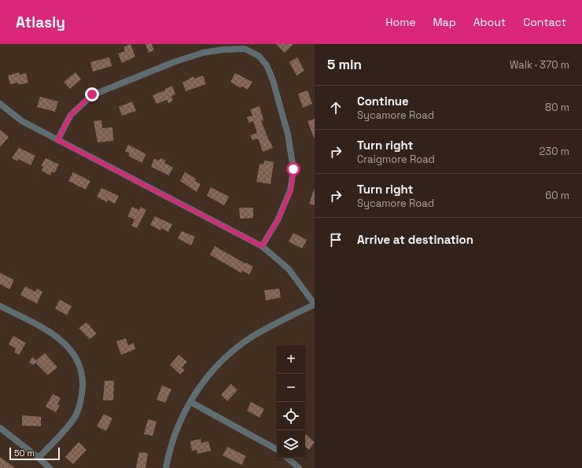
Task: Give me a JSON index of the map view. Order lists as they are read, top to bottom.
{
  "scale_bar": "50 m",
  "page": {
    "header": "Atlasly",
    "nav": [
      "Home",
      "Map",
      "About",
      "Contact"
    ],
    "heading": ["5 min", "Walk · 370 m"],
    "list": [
      ["Continue", "Sycamore Road", "80 m"],
      ["Turn right", "Craigmore Road", "230 m"],
      ["Turn right", "Sycamore Road", "60 m"],
      "Arrive at destination"
    ],
    "map_buttons": ["+", "−"],
    "scale": "50 m"
  }
}
